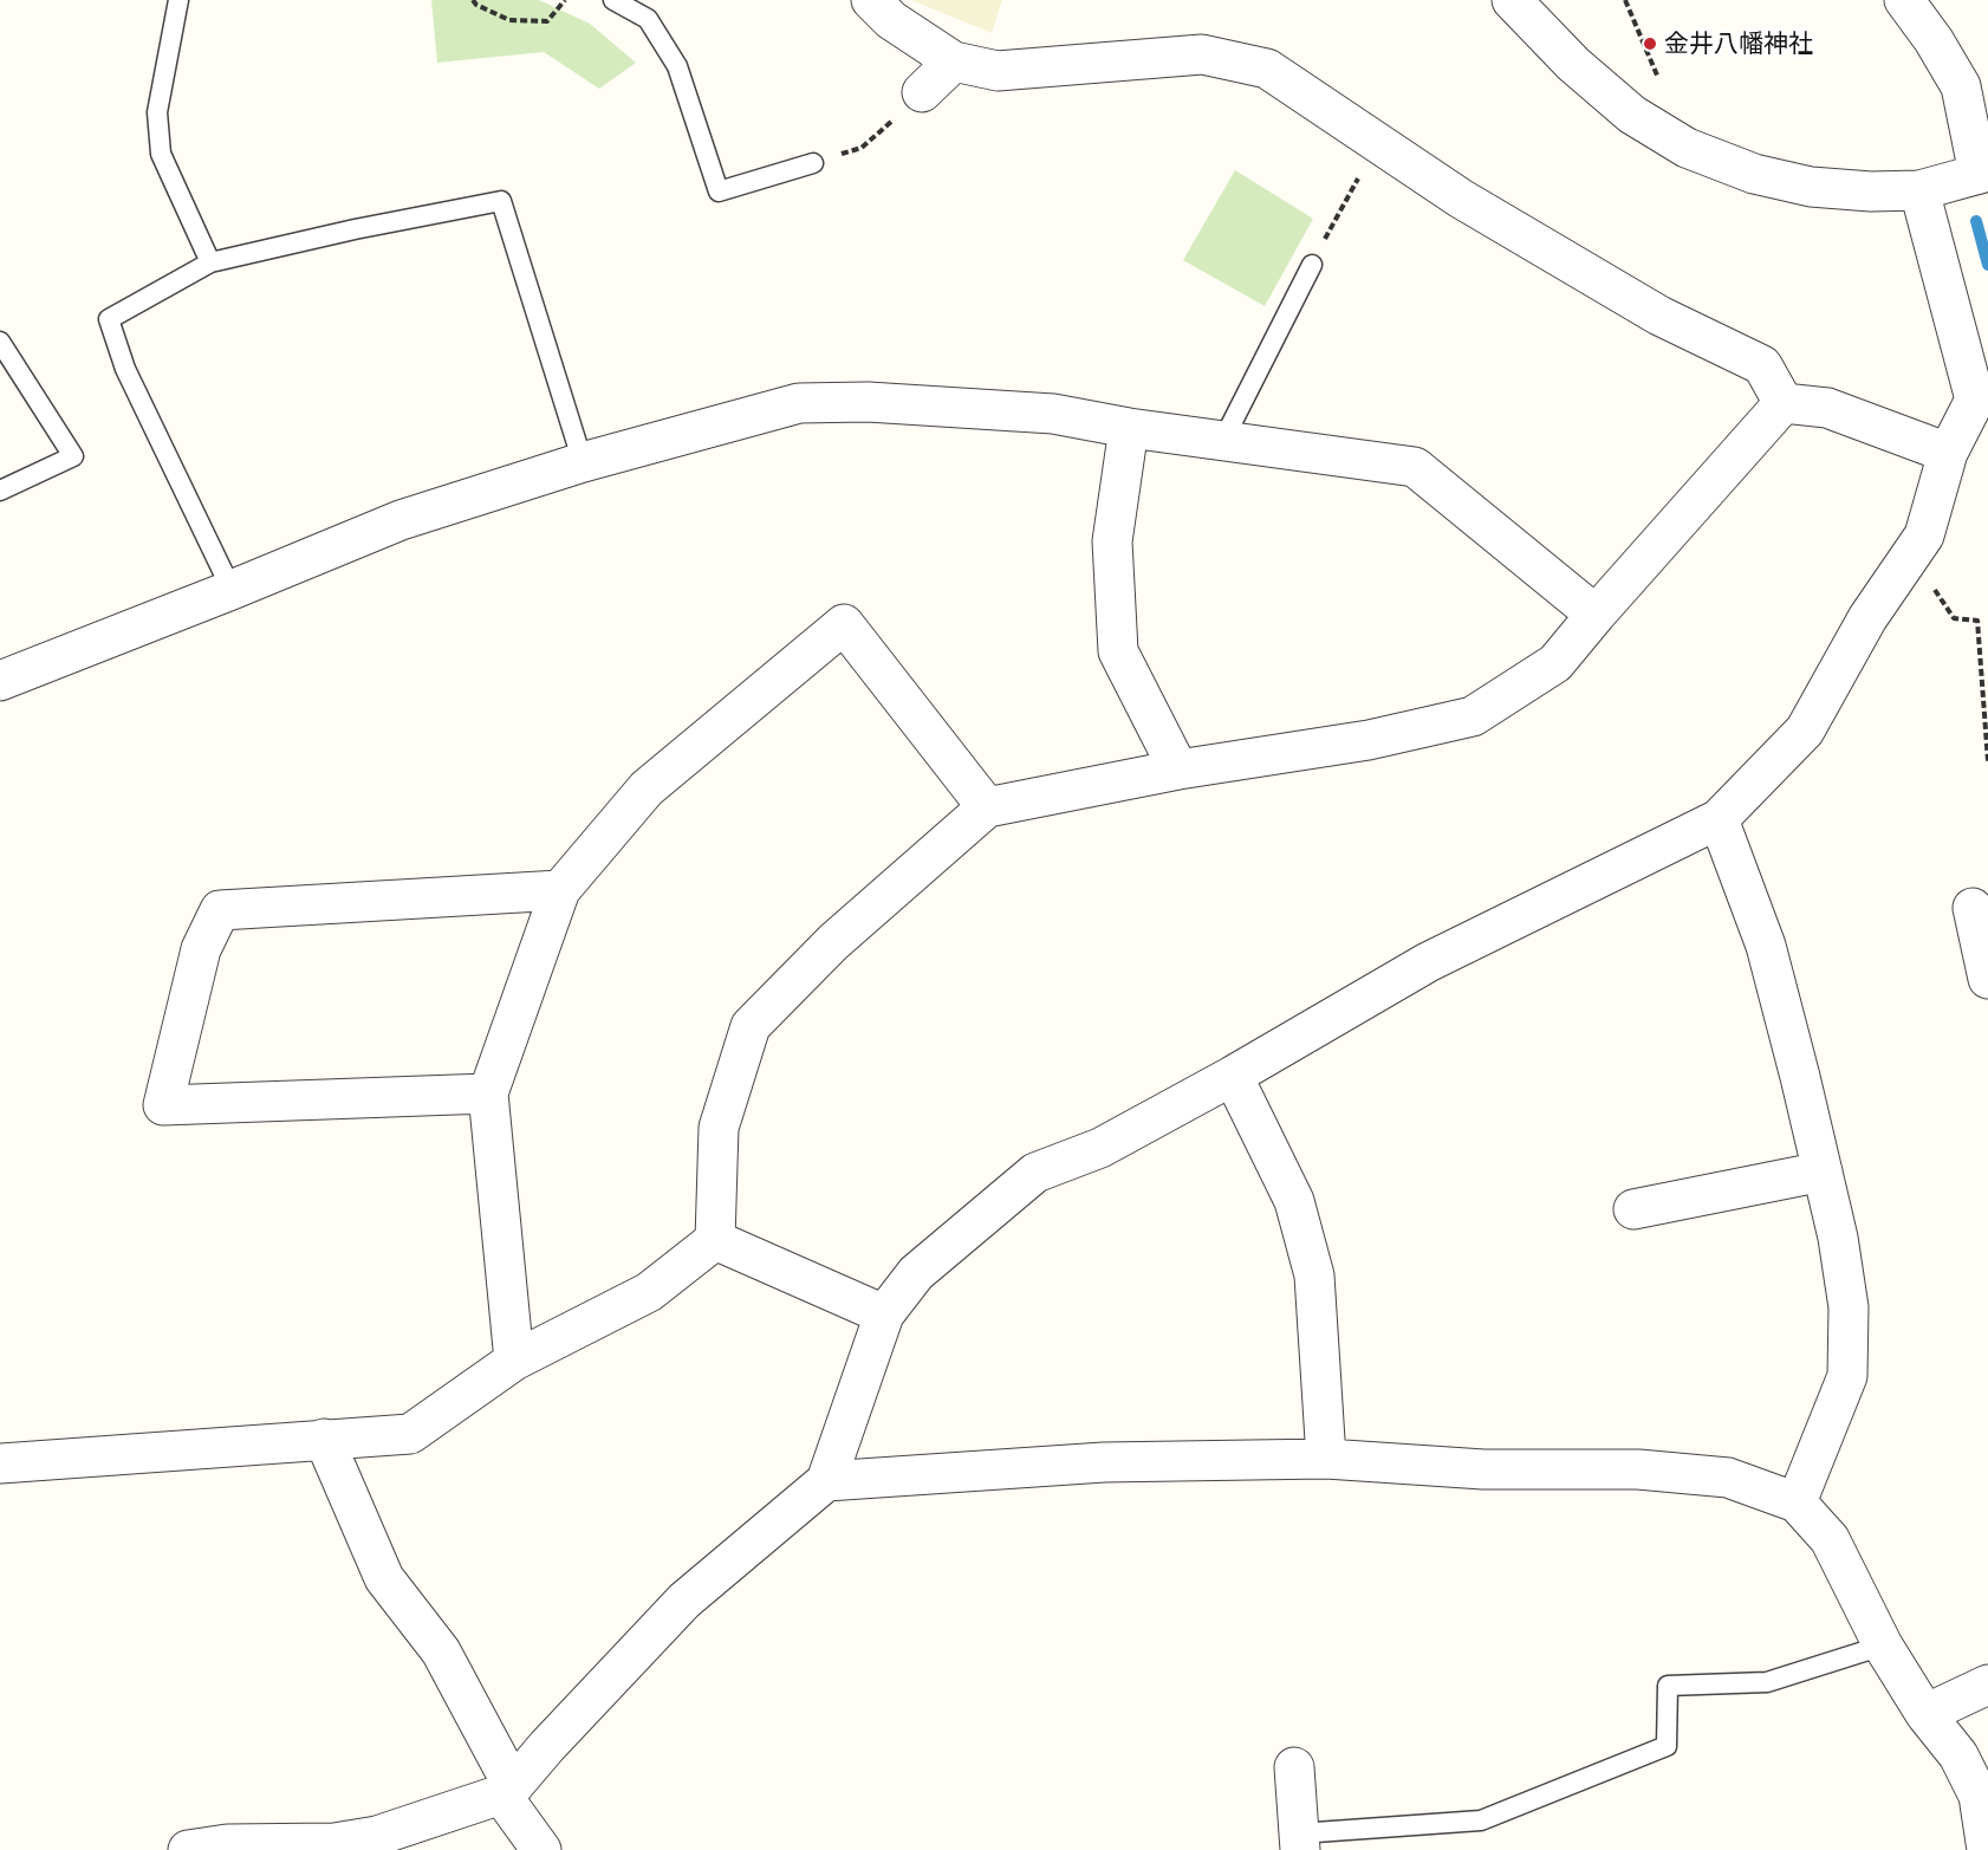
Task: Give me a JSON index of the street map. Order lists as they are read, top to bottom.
{
  "places": ["金井八幡神社"]
}
